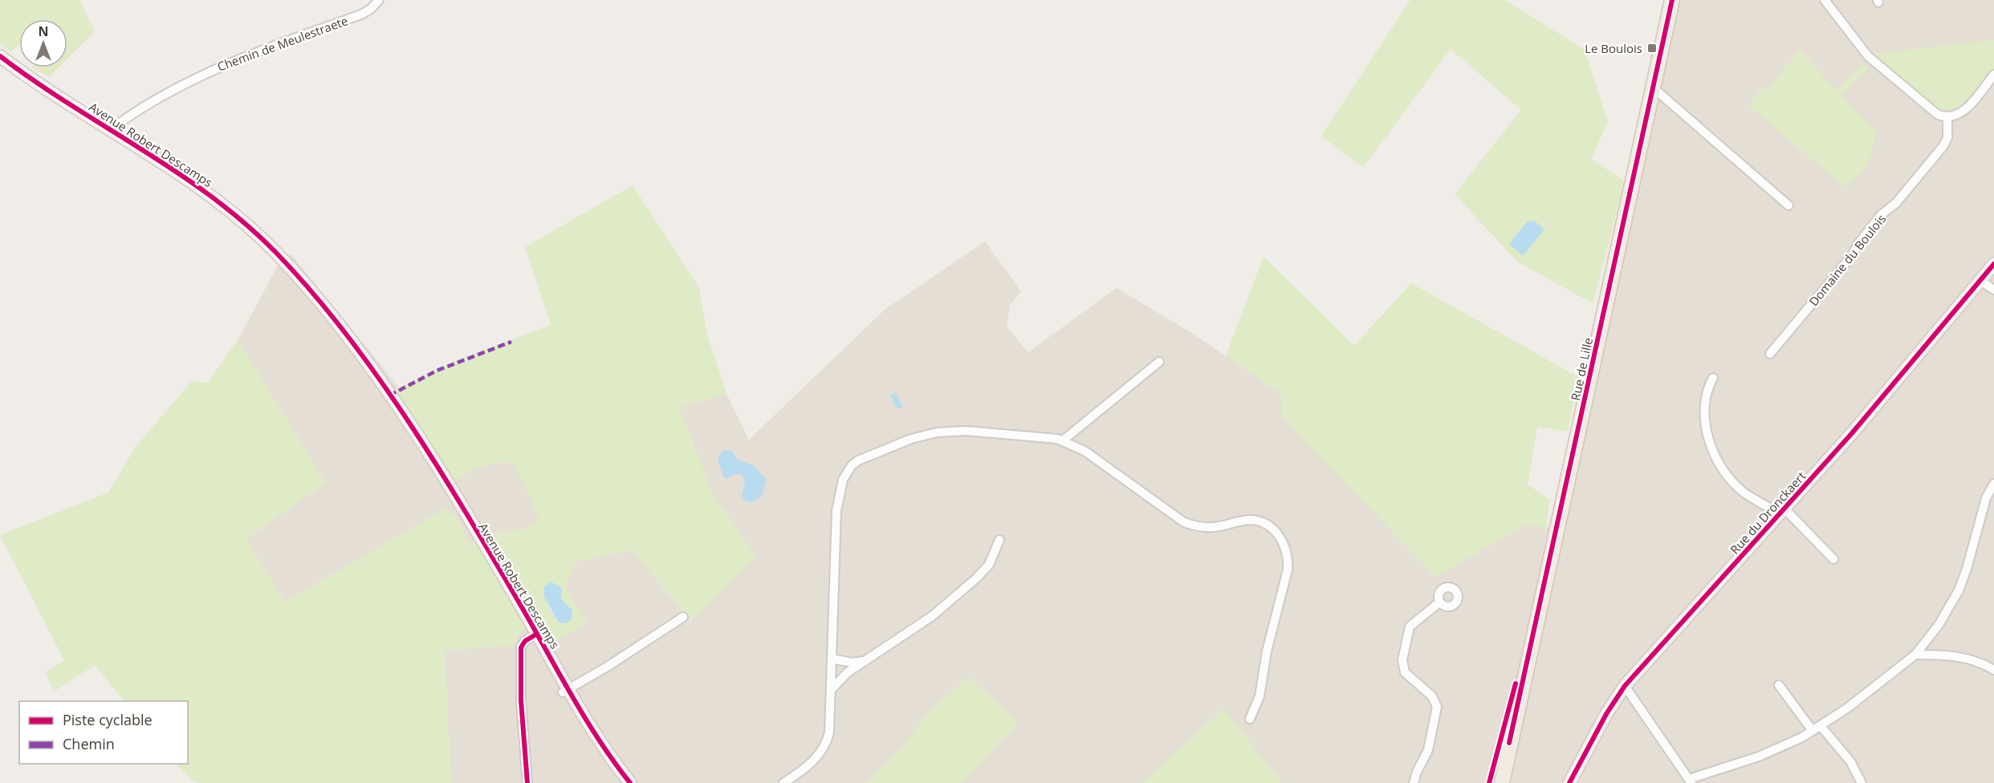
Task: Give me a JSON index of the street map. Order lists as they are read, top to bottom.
{
  "streets": {
    "main road": ["Avenue Robert Descamps", "Rue de Lille", "Rue du Dronckaert"],
    "street": ["Chemin de Meulestraete", "Domaine du Boulois"]
  },
  "crossings": [
    ["Chemin de Meulestraete", "Avenue Robert Descamps"]
  ],
  "places": {
    "transit": ["Le Boulois"]
  },
  "legend": ["Piste cyclable", "Chemin"],
  "north": "top"
}
